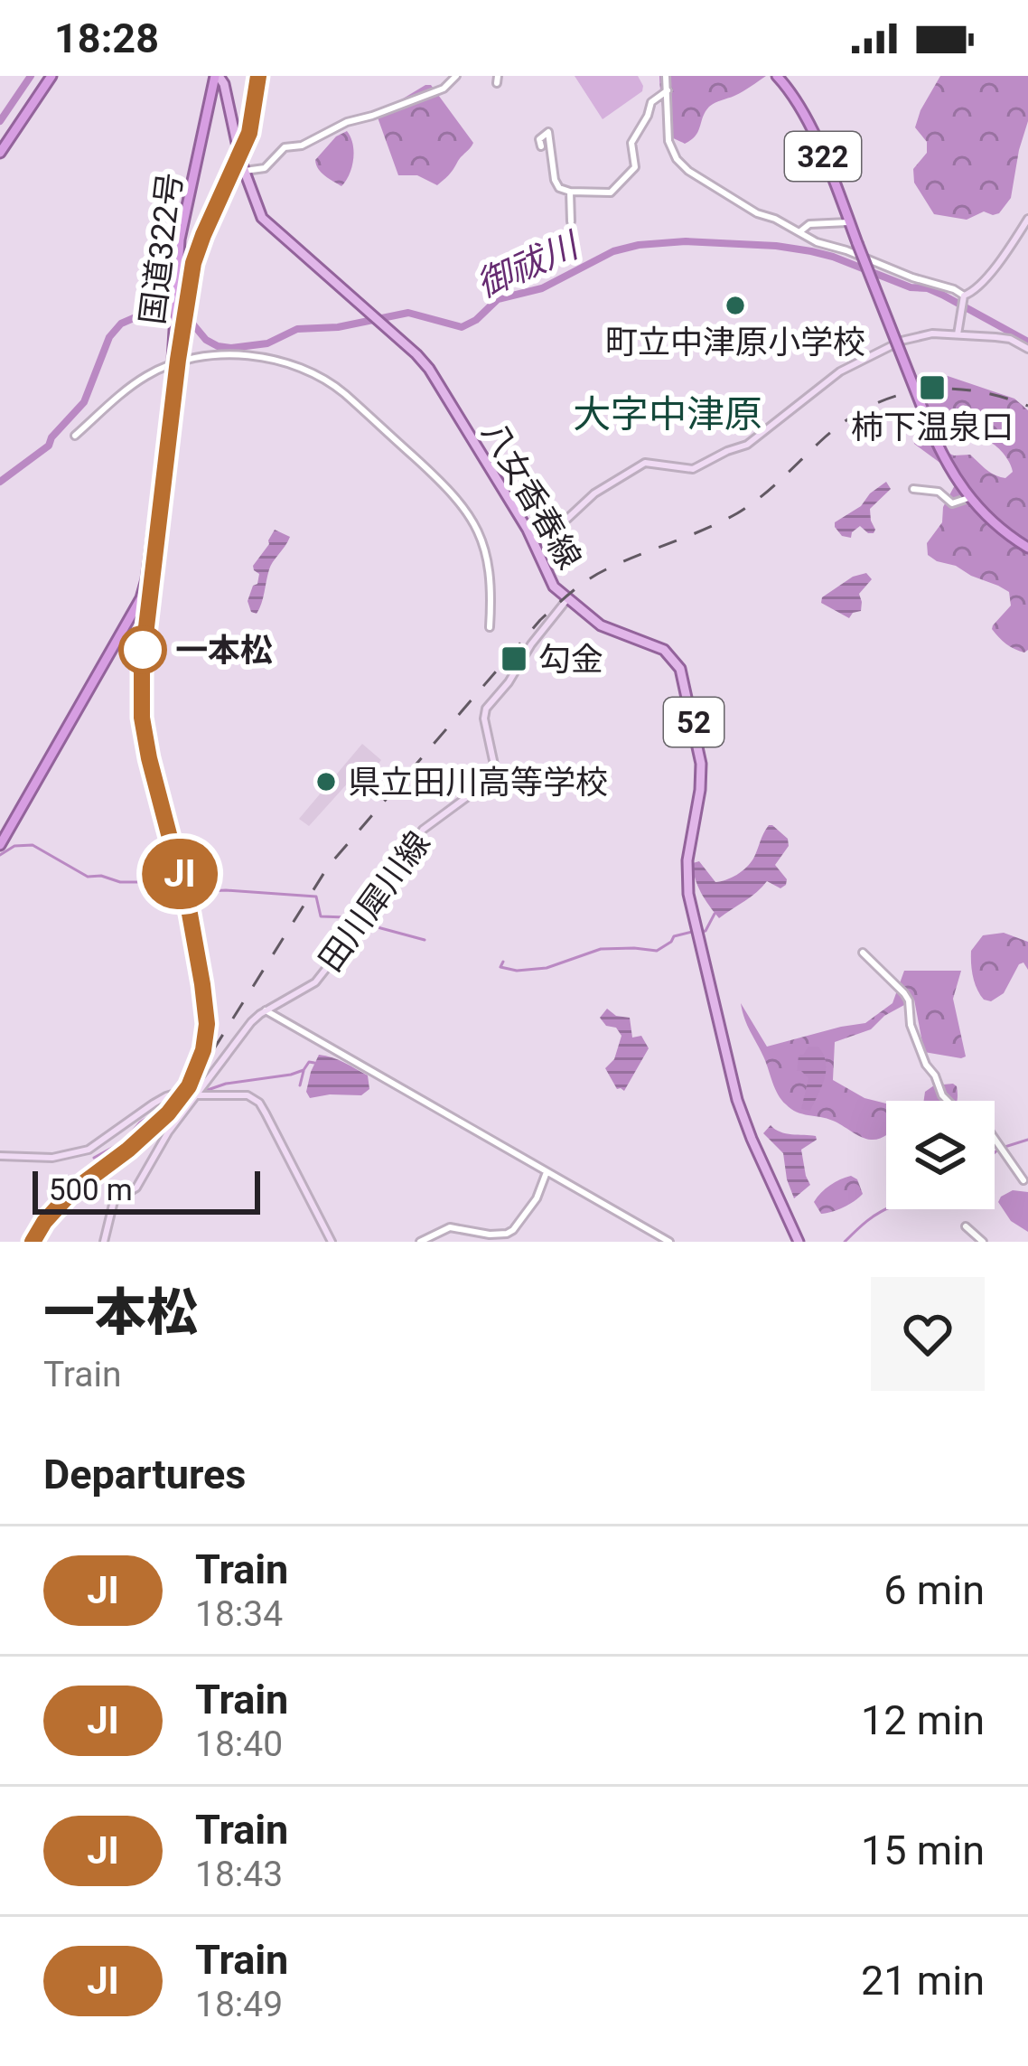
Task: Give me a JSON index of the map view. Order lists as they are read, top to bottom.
{
  "streets": {
    "highway": ["322", "国道322号"],
    "main road": ["八女香春線", "52", "田川犀川線"]
  },
  "crossings": [
    ["国道322号", "八女香春線"],
    ["八女香春線", "田川犀川線"]
  ],
  "districts": ["大字中津原"],
  "water": ["御祓川"],
  "places": {
    "other": ["町立中津原小学校", "一本松", "県立田川高等学校"],
    "transit": ["柿下温泉口", "勾金"]
  },
  "scale_bar": "500 m",
  "page": {
    "status": "18:28",
    "on_map": "JI",
    "scale": "500 m",
    "heading": [
      ["一本松", "Train"],
      "Departures"
    ],
    "list": [
      {
        "mark": "JI",
        "name": "Train",
        "note": "18:34",
        "value": "6 min"
      },
      {
        "mark": "JI",
        "name": "Train",
        "note": "18:40",
        "value": "12 min"
      },
      {
        "mark": "JI",
        "name": "Train",
        "note": "18:43",
        "value": "15 min"
      },
      {
        "mark": "JI",
        "name": "Train",
        "note": "18:49",
        "value": "21 min"
      }
    ]
  }
}
